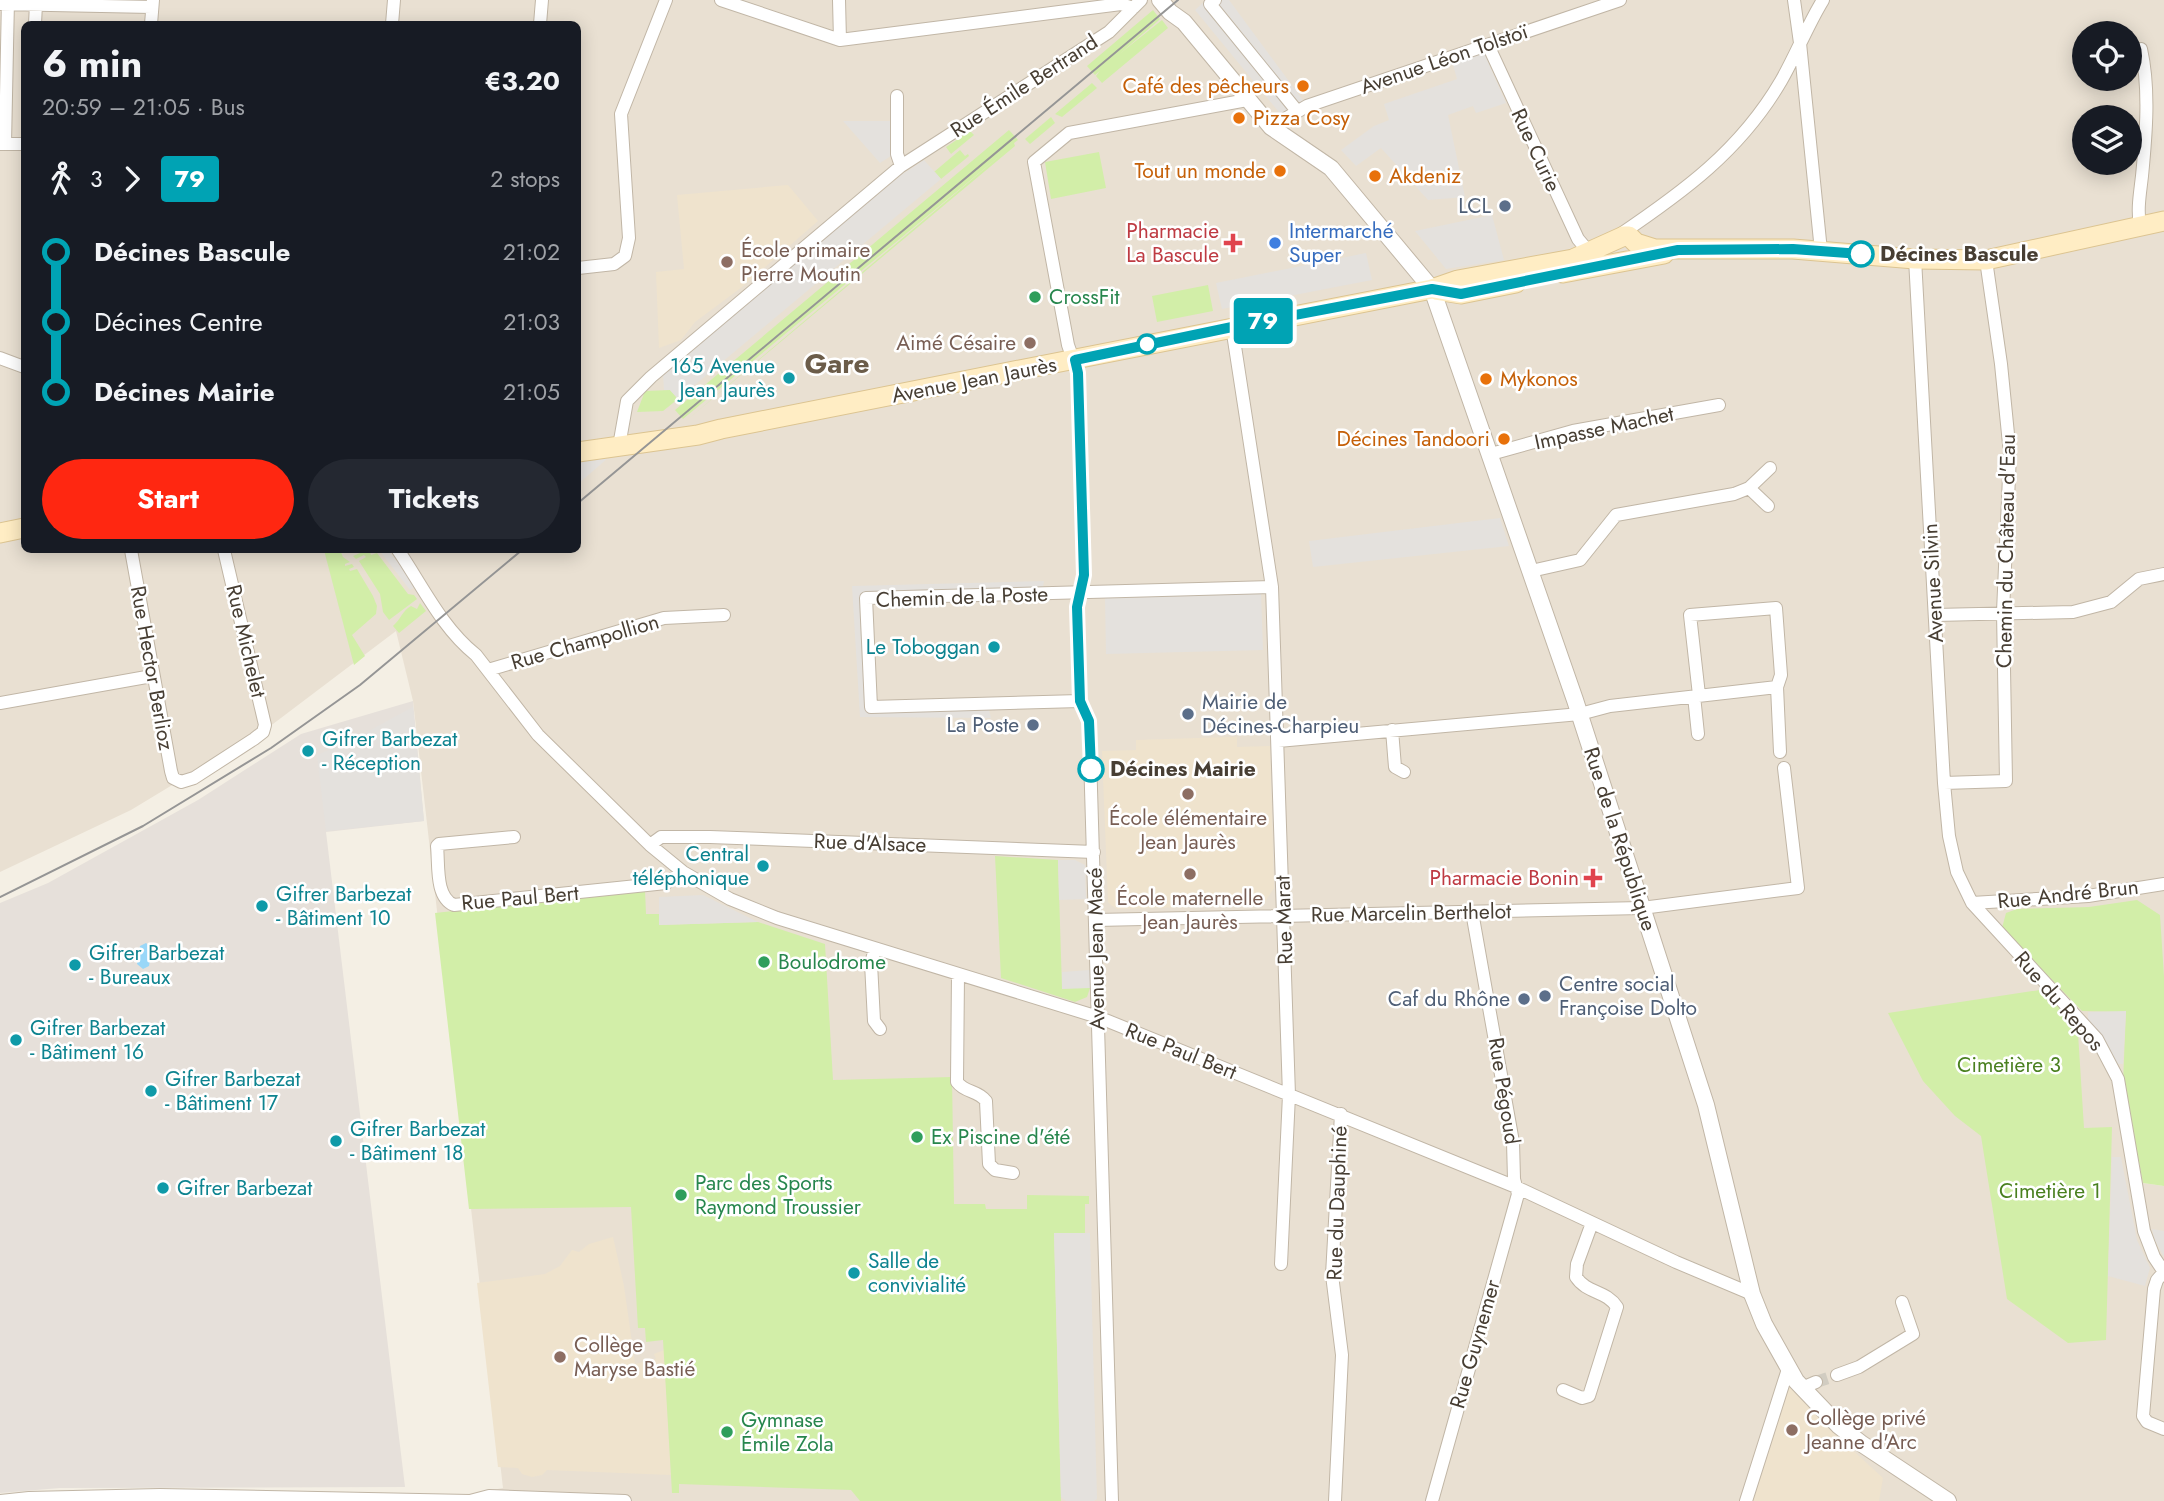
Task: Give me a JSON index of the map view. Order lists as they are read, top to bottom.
{
  "streets": {
    "main road": ["Avenue Jean Jaurès"],
    "street": [
      "Avenue Léon Tolstoï",
      "Rue Émile Bertrand",
      "Rue Curie",
      "Impasse Machet",
      "Chemin du Château d'Eau",
      "Avenue Silvin",
      "Chemin de la Poste",
      "Rue Michelet",
      "Rue Champollion",
      "Rue Hector Berlioz",
      "Rue de la République",
      "Rue d'Alsace",
      "Rue André Brun",
      "Rue Paul Bert",
      "Rue Marcelin Berthelot",
      "Rue Marat",
      "Avenue Jean Macé",
      "Rue du Repos",
      "Rue Pégoud",
      "Rue du Dauphiné",
      "Rue Guynemer"
    ]
  },
  "crossings": [
    ["Avenue Léon Tolstoï", "Rue Curie"],
    ["Rue Émile Bertrand", "Avenue Jean Jaurès"],
    ["Rue Curie", "Avenue Jean Jaurès"],
    ["Avenue Jean Jaurès", "Chemin du Château d'Eau"],
    ["Avenue Jean Jaurès", "Avenue Silvin"],
    ["Avenue Jean Jaurès", "Rue de la République"],
    ["Avenue Jean Jaurès", "Rue Marat"],
    ["Avenue Jean Jaurès", "Avenue Jean Macé"],
    ["Impasse Machet", "Rue de la République"],
    ["Chemin du Château d'Eau", "Avenue Silvin"],
    ["Avenue Silvin", "Rue André Brun"],
    ["Avenue Silvin", "Rue du Repos"],
    ["Chemin de la Poste", "Avenue Jean Macé"],
    ["Rue Michelet", "Rue Hector Berlioz"],
    ["Rue Champollion", "Rue Paul Bert"],
    ["Rue de la République", "Rue Paul Bert"],
    ["Rue de la République", "Rue Marcelin Berthelot"],
    ["Rue d'Alsace", "Rue Paul Bert"],
    ["Rue d'Alsace", "Avenue Jean Macé"],
    ["Rue André Brun", "Rue du Repos"],
    ["Rue Paul Bert", "Rue Marat"],
    ["Rue Paul Bert", "Avenue Jean Macé"],
    ["Rue Paul Bert", "Rue Pégoud"],
    ["Rue Paul Bert", "Rue du Dauphiné"],
    ["Rue Paul Bert", "Rue Guynemer"],
    ["Rue Marcelin Berthelot", "Rue Marat"],
    ["Rue Marcelin Berthelot", "Avenue Jean Macé"],
    ["Rue Marcelin Berthelot", "Rue Pégoud"],
    ["Rue Pégoud", "Rue Guynemer"]
  ],
  "districts": ["Gare"],
  "parks": ["Cimetière 3", "Cimetière 1"],
  "places": {
    "other": [
      "Café des pêcheurs",
      "Pizza Cosy",
      "Tout un monde",
      "Akdeniz",
      "LCL",
      "Intermarché Super",
      "Décines Bascule",
      "École primaire Pierre Moutin",
      "CrossFit",
      "Aimé Césaire",
      "165 Avenue Jean Jaurès",
      "Mykonos",
      "Décines Tandoori",
      "Le Toboggan",
      "Mairie de Décines-Charpieu",
      "La Poste",
      "Gifrer Barbezat - Réception",
      "Décines Mairie",
      "École élémentaire Jean Jaurès",
      "Central téléphonique",
      "École maternelle Jean Jaurès",
      "Gifrer Barbezat - Bâtiment 10",
      "Boulodrome",
      "Gifrer Barbezat - Bureaux",
      "Centre social Françoise Dolto",
      "Caf du Rhône",
      "Gifrer Barbezat - Bâtiment 16",
      "Gifrer Barbezat - Bâtiment 17",
      "Ex Piscine d'été",
      "Gifrer Barbezat - Bâtiment 18",
      "Gifrer Barbezat",
      "Parc des Sports Raymond Troussier",
      "Salle de convivialité",
      "Collège Maryse Bastié",
      "Collège privé Jeanne d'Arc",
      "Gymnase Émile Zola"
    ],
    "health": ["Pharmacie La Bascule", "Pharmacie Bonin"]
  },
  "lines": ["bus line 79"],
  "page": {
    "on_map": "79",
    "heading": ["6 min", "20:59 – 21:05 · Bus", "€3.20"],
    "legs": ["3", "79", "2 stops"],
    "list": [
      {
        "name": "Décines Bascule",
        "value": "21:02"
      },
      {
        "name": "Décines Centre",
        "value": "21:03"
      },
      {
        "name": "Décines Mairie",
        "value": "21:05"
      }
    ],
    "buttons": ["Start", "Tickets"]
  }
}
